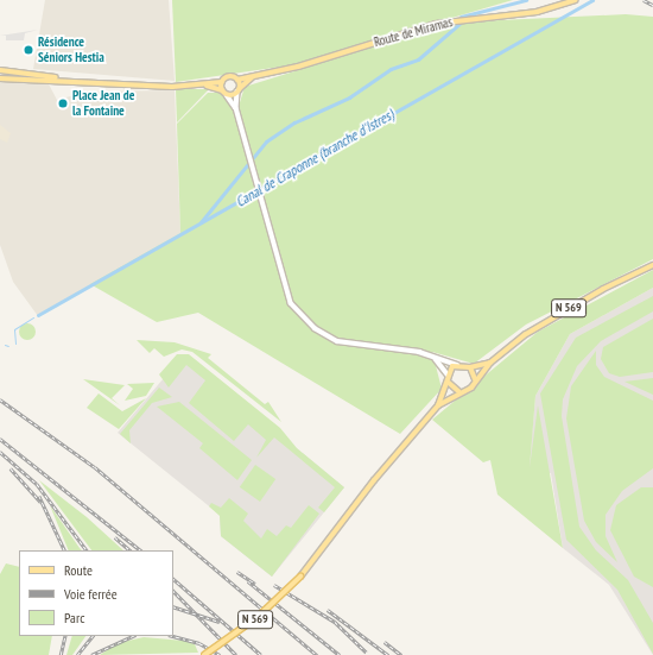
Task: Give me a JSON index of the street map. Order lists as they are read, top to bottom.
{
  "streets": {
    "main road": ["Route de Miramas", "N 569"]
  },
  "water": ["Canal de Craponne (branche d'Istres)"],
  "places": ["Résidence Séniors Hestia", "Place Jean de la Fontaine"],
  "legend": ["Route", "Voie ferrée", "Parc"]
}
